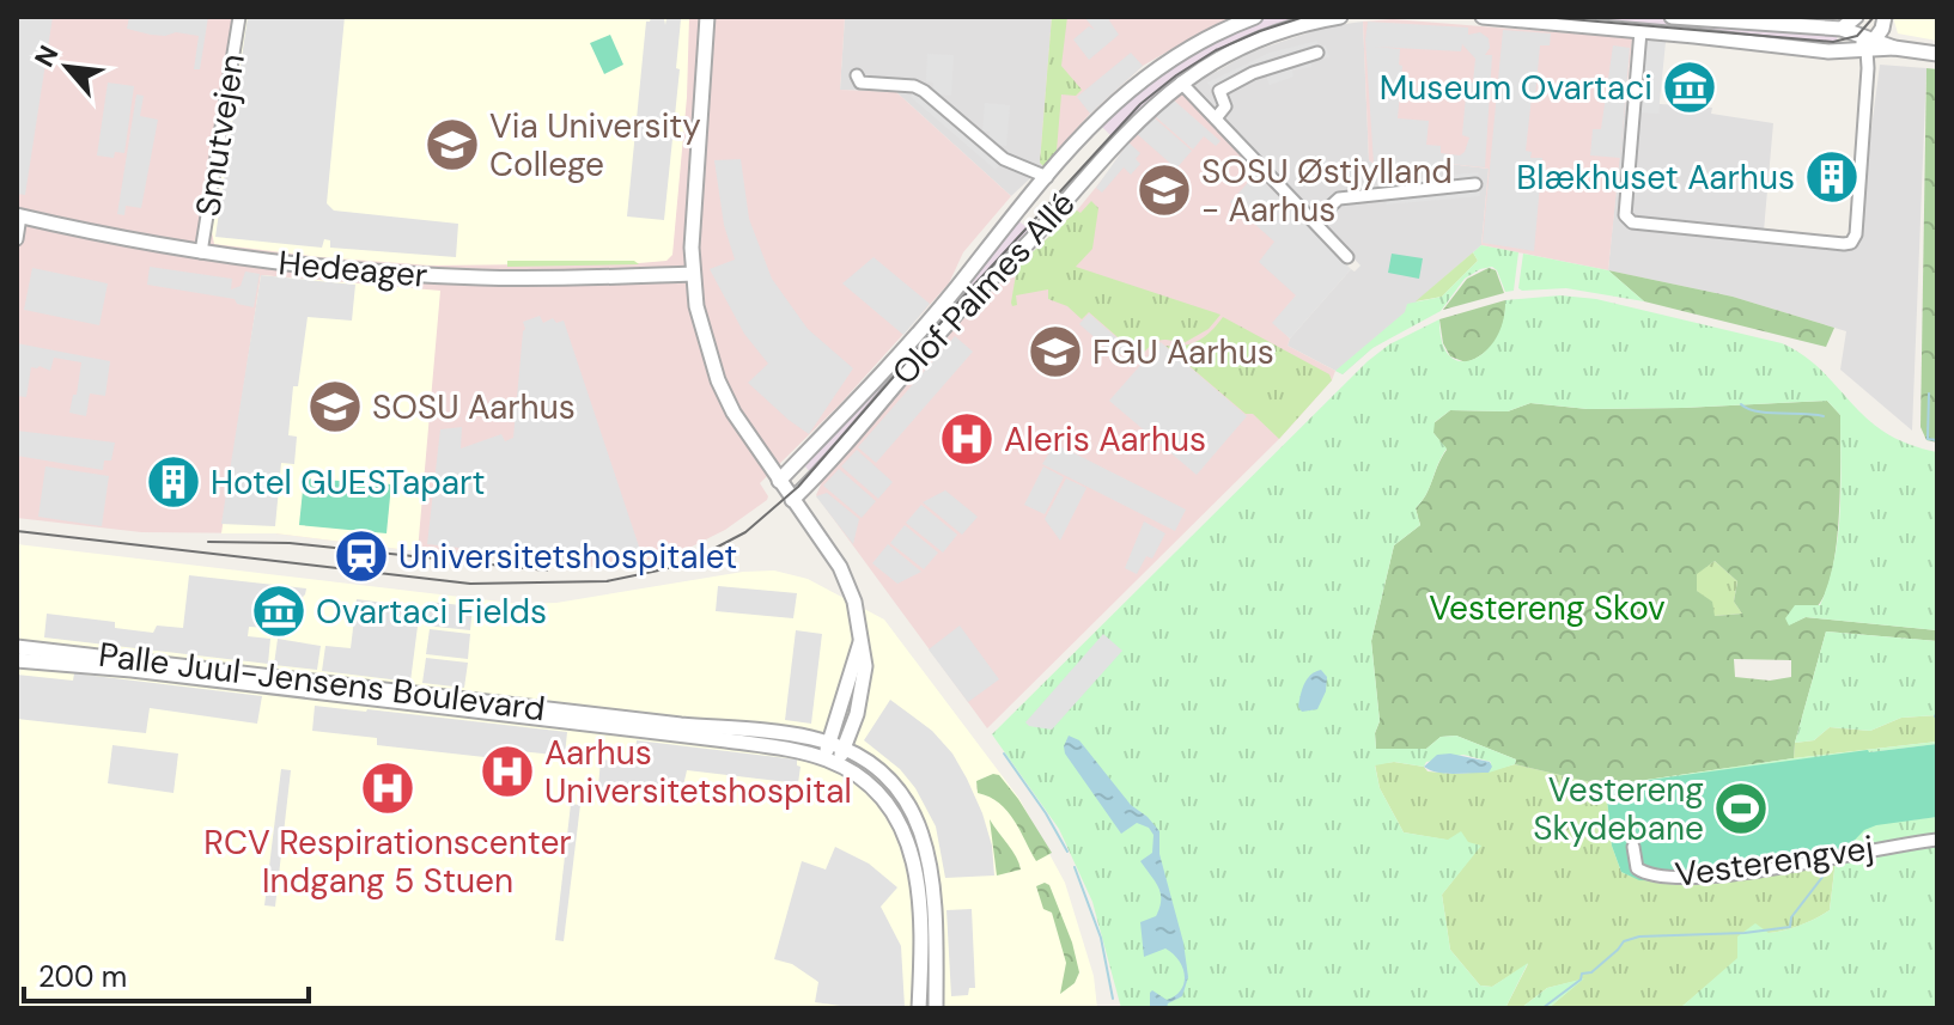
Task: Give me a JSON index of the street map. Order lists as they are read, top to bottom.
{
  "streets": {
    "street": [
      "Smutvejen",
      "Hedeager",
      "Olof Palmes Allé",
      "Palle Juul-Jensens Boulevard",
      "Vesterengvej"
    ]
  },
  "crossings": [
    ["Smutvejen", "Hedeager"]
  ],
  "parks": ["Vestereng Skov"],
  "places": {
    "museum": ["Museum Ovartaci", "Ovartaci Fields"],
    "school or university": [
      "Via University College",
      "SOSU Østjylland - Aarhus",
      "FGU Aarhus",
      "SOSU Aarhus"
    ],
    "building": ["Blækhuset Aarhus", "Hotel GUESTapart"],
    "hospital": ["Aleris Aarhus", "Aarhus Universitetshospital", "RCV Respirationscenter Indgang 5 Stuen"],
    "station": ["Universitetshospitalet"],
    "sports": ["Vestereng Skydebane"]
  },
  "scale_bar": "200 m",
  "north": "top left"
}
